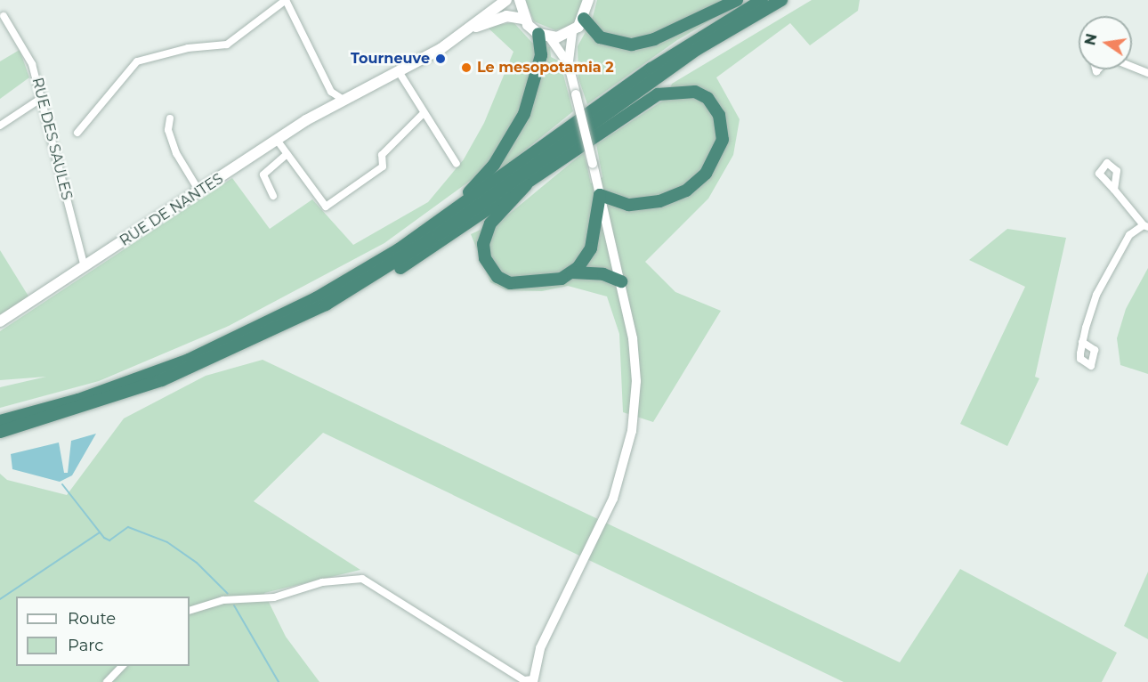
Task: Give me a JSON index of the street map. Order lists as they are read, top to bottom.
{
  "streets": {
    "main road": ["RUE DE NANTES"],
    "street": ["RUE DES SAULES"]
  },
  "crossings": [
    ["RUE DES SAULES", "RUE DE NANTES"]
  ],
  "places": ["Tourneuve", "Le mesopotamia 2"],
  "legend": ["Route", "Parc"],
  "north": "left"
}
